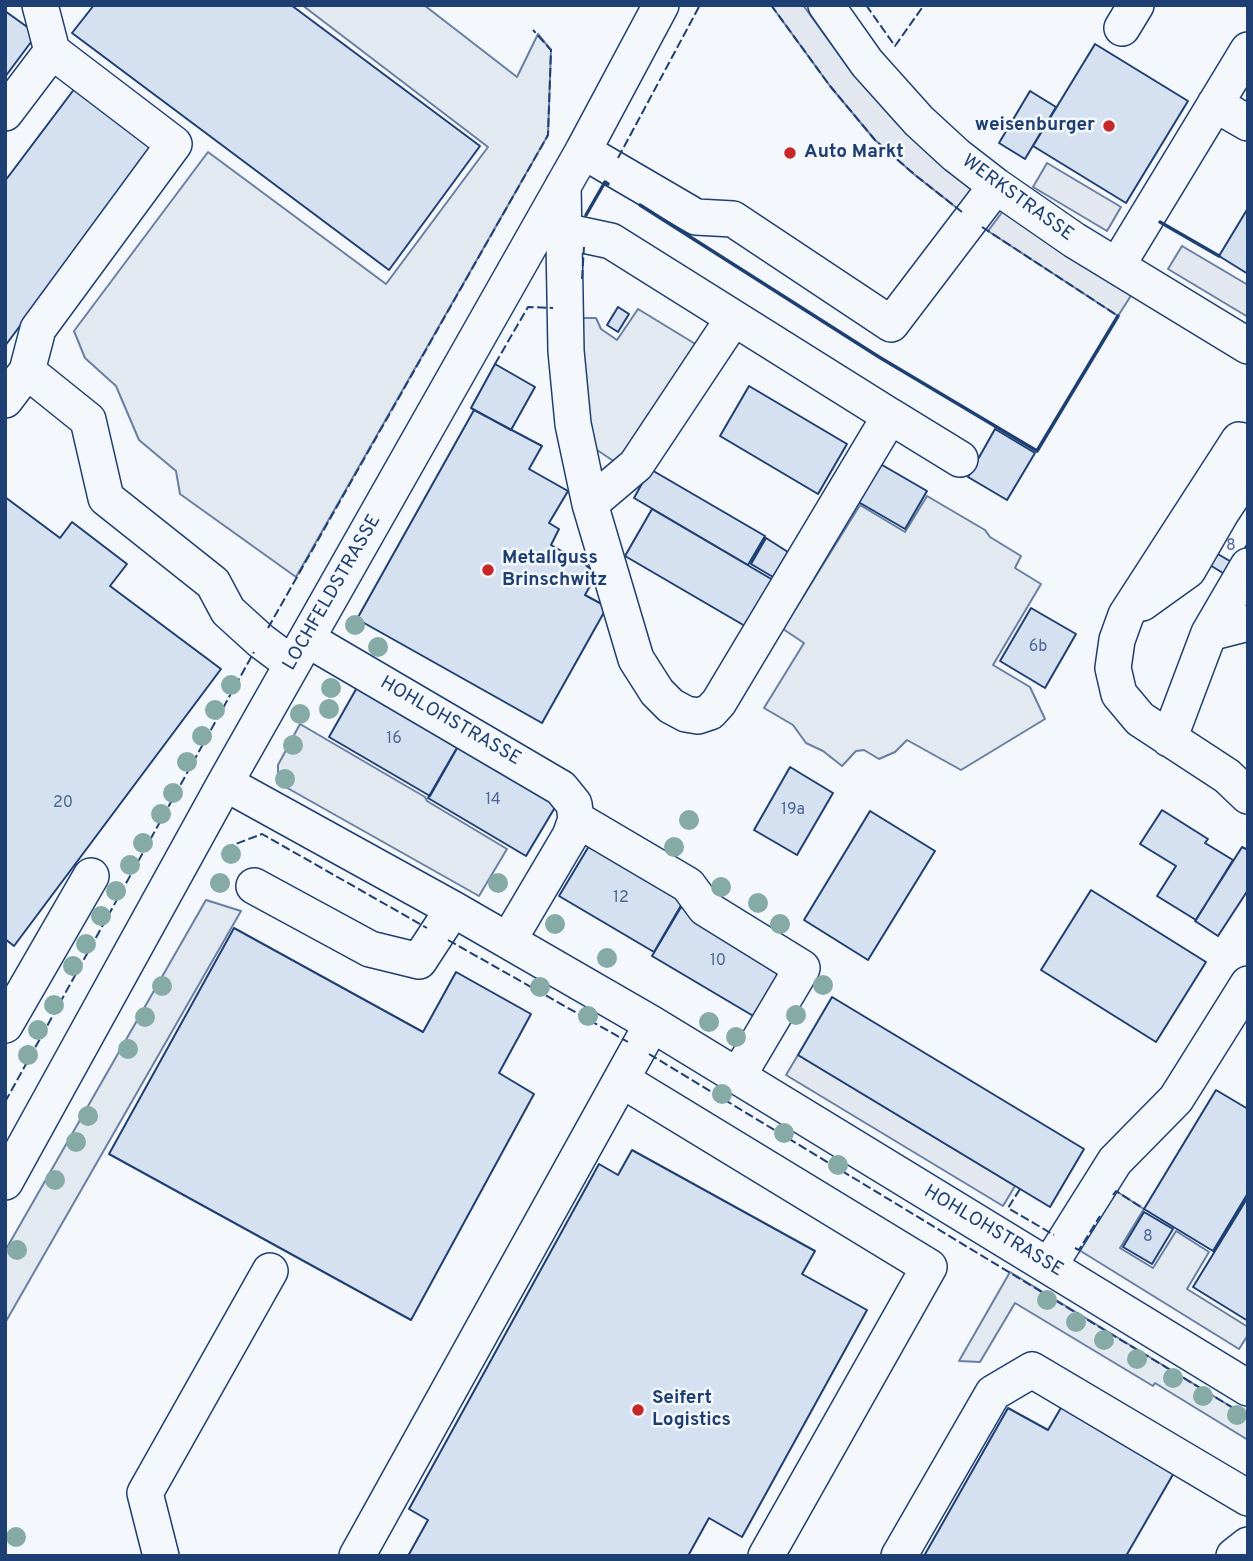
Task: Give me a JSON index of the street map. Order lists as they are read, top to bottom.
{
  "streets": {
    "street": ["WERKSTRASSE", "LOCHFELDSTRASSE", "HOHLOHSTRASSE"]
  },
  "crossings": [
    ["LOCHFELDSTRASSE", "HOHLOHSTRASSE"]
  ],
  "places": [
    "weisenburger",
    "Auto Markt",
    "Metallguss Brinschwitz",
    "Seifert Logistics"
  ],
  "house_numbers": [
    "8",
    "6b",
    "16",
    "14",
    "20",
    "19a",
    "12",
    "10",
    "8"
  ]
}
